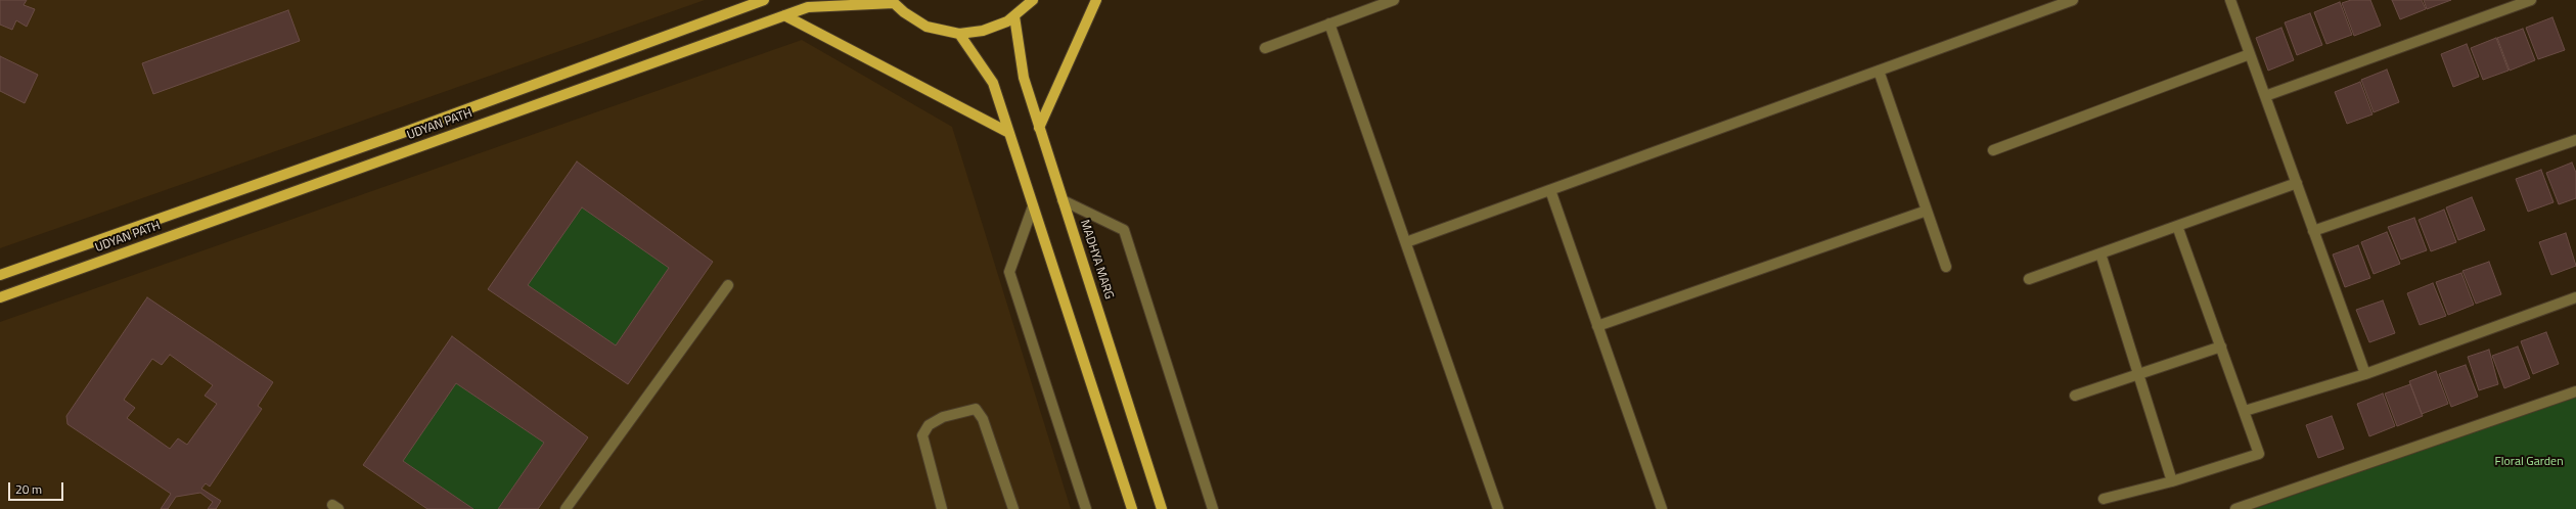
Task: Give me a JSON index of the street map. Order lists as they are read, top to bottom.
{
  "streets": {
    "main road": ["UDYAN PATH", "MADHYA MARG"]
  },
  "parks": ["Floral Garden"],
  "scale_bar": "20 m"
}
